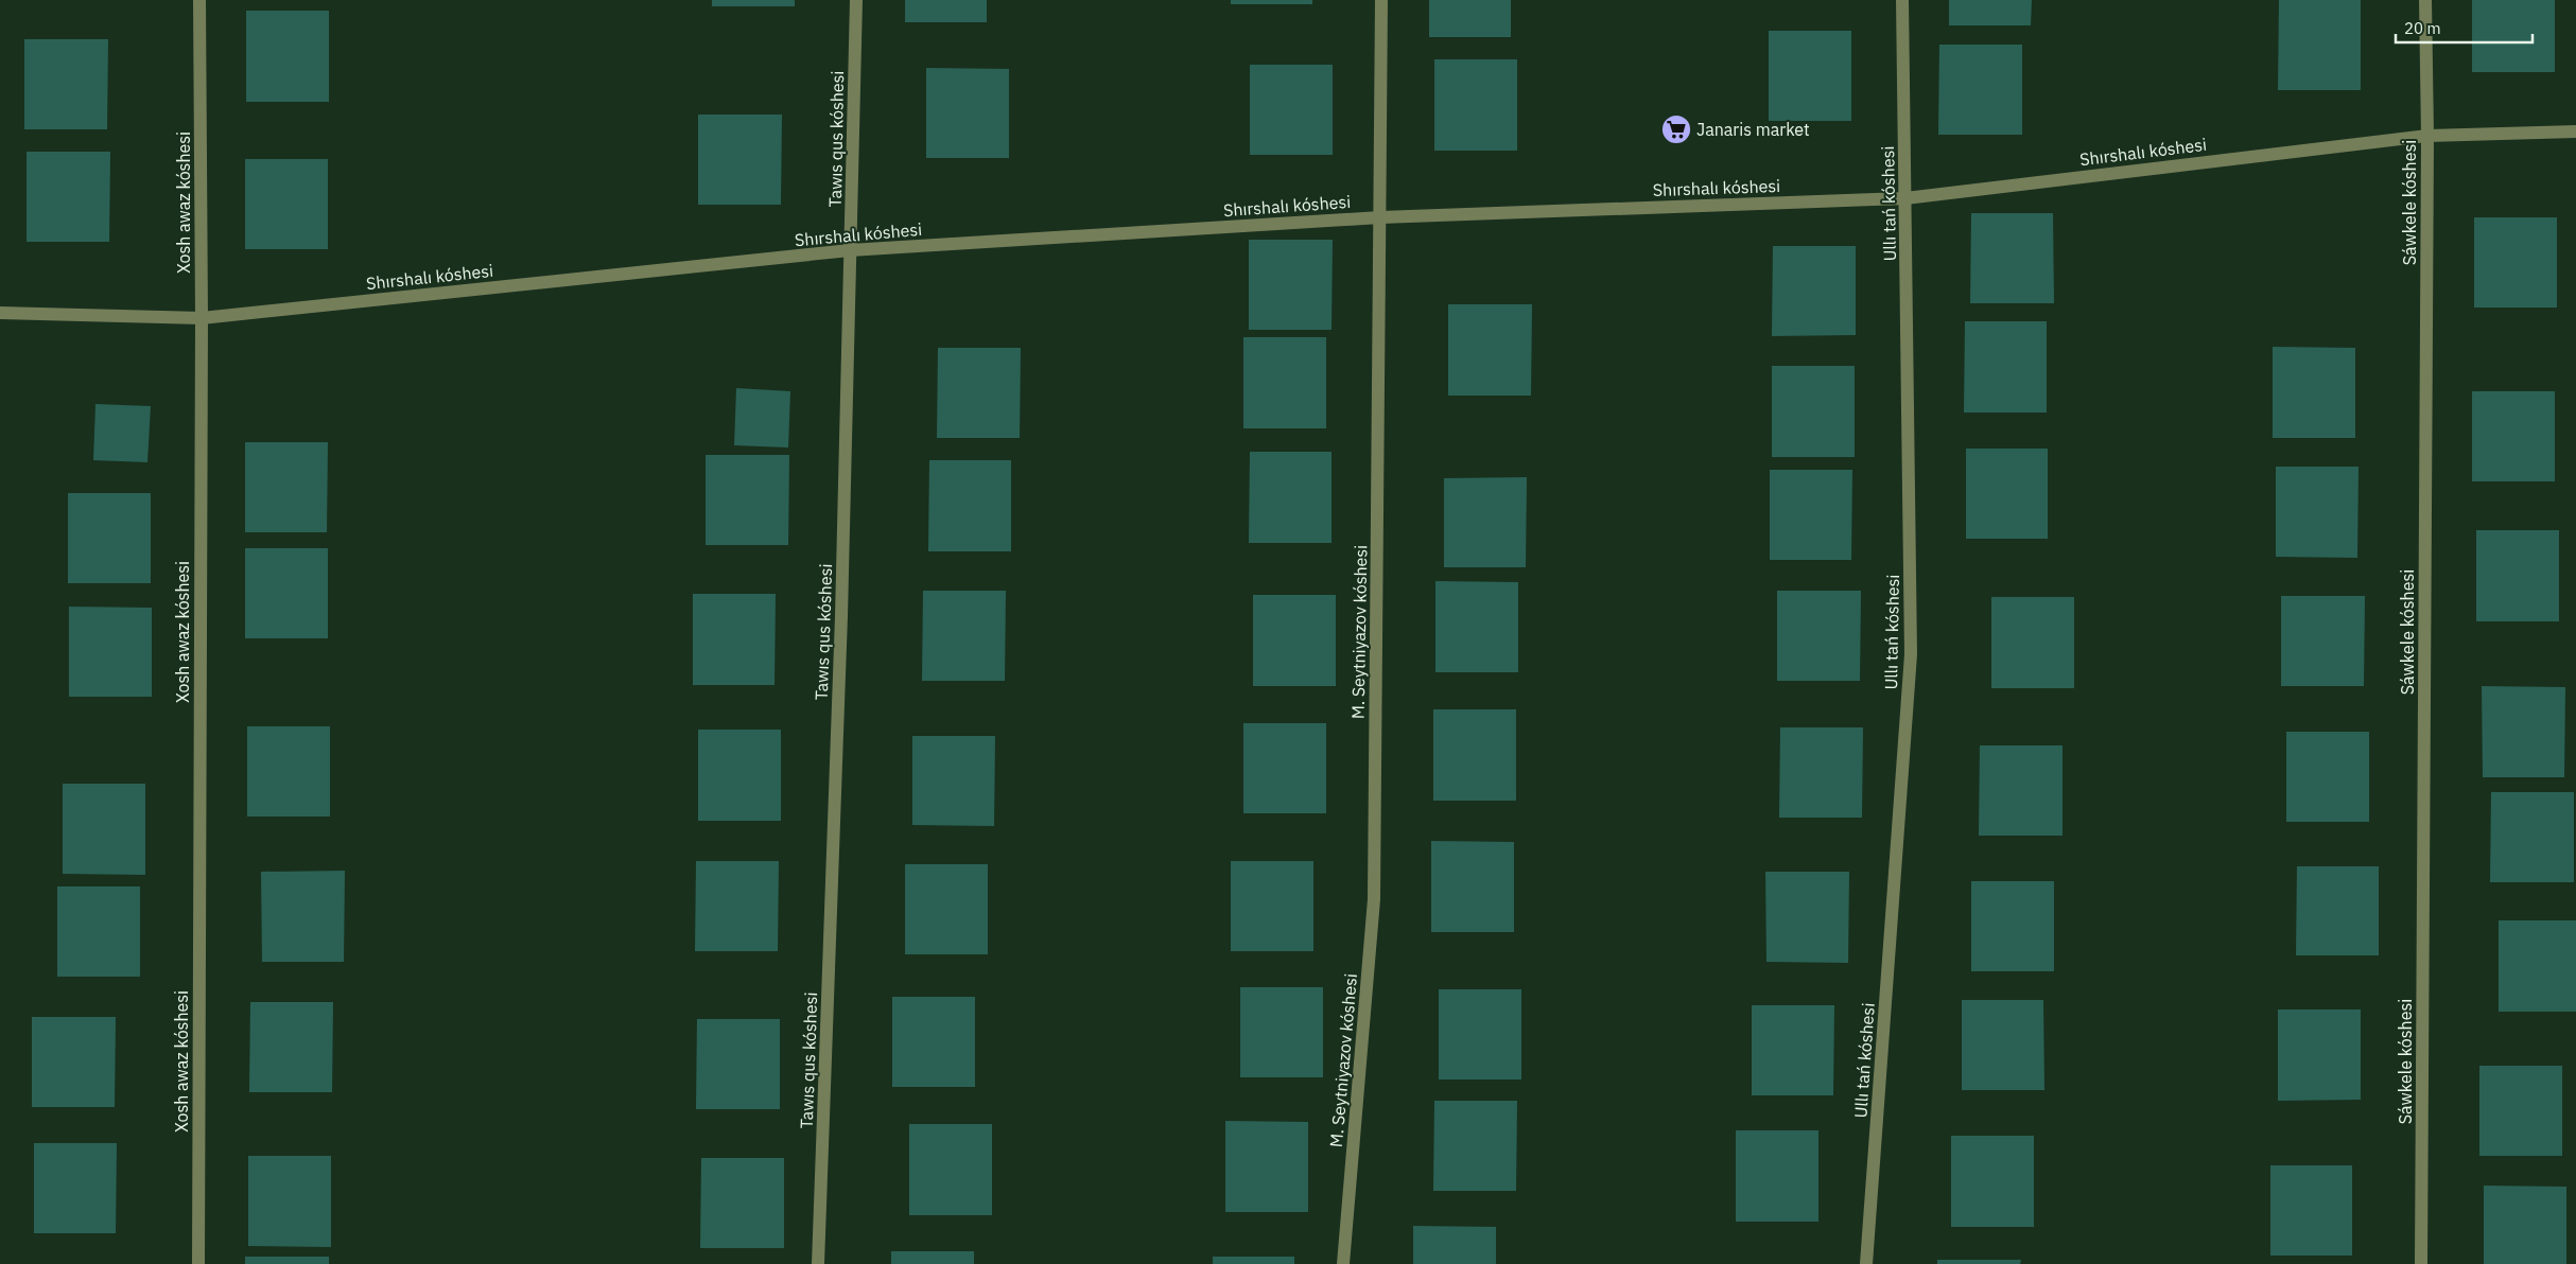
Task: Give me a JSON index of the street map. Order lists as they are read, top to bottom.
{
  "streets": {
    "street": [
      "Tawıs qus kóshesi",
      "Shırshalı kóshesi",
      "Xosh awaz kóshesi",
      "Sáwkele kóshesi",
      "Ullı tań kóshesi",
      "M. Seytniyazov kóshesi"
    ]
  },
  "crossings": [
    ["Tawıs qus kóshesi", "Shırshalı kóshesi"],
    ["Shırshalı kóshesi", "Xosh awaz kóshesi"],
    ["Shırshalı kóshesi", "Sáwkele kóshesi"],
    ["Shırshalı kóshesi", "Ullı tań kóshesi"],
    ["Shırshalı kóshesi", "M. Seytniyazov kóshesi"]
  ],
  "places": {
    "supermarket": ["Janaris market"]
  },
  "scale_bar": "20 m"
}
